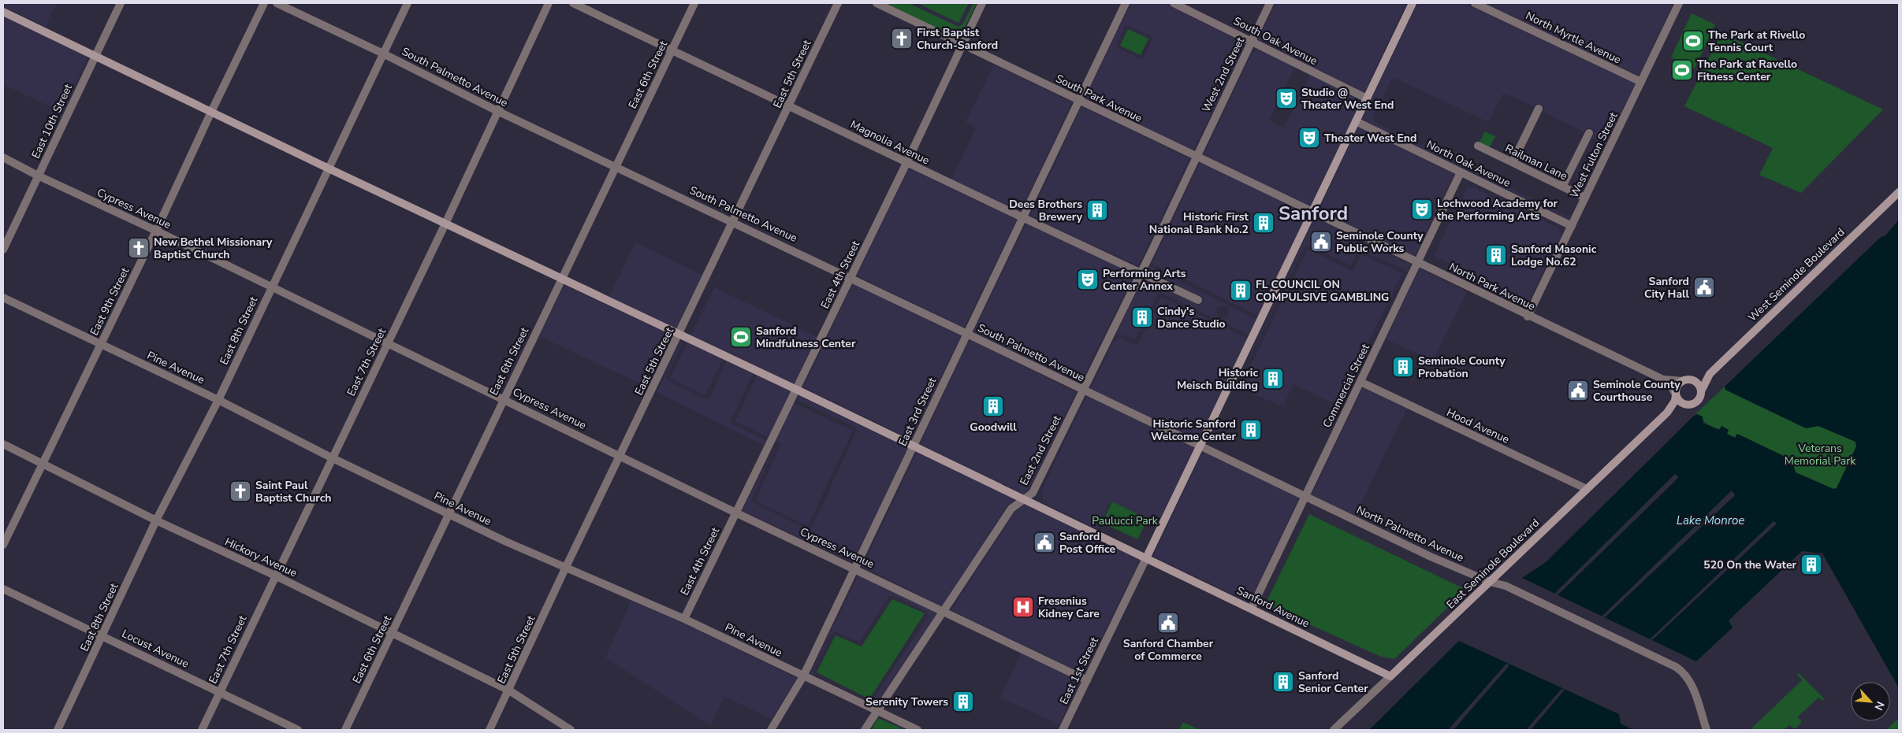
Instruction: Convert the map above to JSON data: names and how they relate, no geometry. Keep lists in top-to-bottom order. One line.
{"streets":{"main road":["West Seminole Boulevard","East Seminole Boulevard","Sanford Avenue"],"street":["North Myrtle Avenue","South Oak Avenue","East 5th Street","East 6th Street","West 2nd Street","South Palmetto Avenue","South Park Avenue","East 10th Street","Magnolia Avenue","West Fulton Street","Railman Lane","North Oak Avenue","Cypress Avenue","East 4th Street","North Park Avenue","East 9th Street","East 8th Street","East 7th Street","Pine Avenue","Commercial Street","East 3rd Street","Hood Avenue","East 2nd Street","North Palmetto Avenue","Hickory Avenue","Locust Avenue","East 1st Street"]},"crossings":[["North Myrtle Avenue","West Fulton Street"],["South Oak Avenue","West 2nd Street"],["East 5th Street","South Palmetto Avenue"],["East 5th Street","Magnolia Avenue"],["East 5th Street","Cypress Avenue"],["East 5th Street","Pine Avenue"],["East 5th Street","Hickory Avenue"],["East 5th Street","Sanford Avenue"],["East 6th Street","South Palmetto Avenue"],["East 6th Street","Magnolia Avenue"],["East 6th Street","Cypress Avenue"],["East 6th Street","Pine Avenue"],["East 6th Street","Hickory Avenue"],["East 6th Street","Sanford Avenue"],["West 2nd Street","South Park Avenue"],["West 2nd Street","East 2nd Street"],["South Palmetto Avenue","East 4th Street"],["South Palmetto Avenue","East 8th Street"],["South Palmetto Avenue","East 7th Street"],["South Palmetto Avenue","East 3rd Street"],["South Palmetto Avenue","East 2nd Street"],["South Palmetto Avenue","North Palmetto Avenue"],["South Park Avenue","East 4th Street"],["South Park Avenue","North Park Avenue"],["South Park Avenue","East 3rd Street"],["South Park Avenue","East 2nd Street"],["East 10th Street","Cypress Avenue"],["East 10th Street","Sanford Avenue"],["Magnolia Avenue","East 4th Street"],["Magnolia Avenue","East 3rd Street"],["Magnolia Avenue","East 2nd Street"],["West Fulton Street","Railman Lane"],["West Fulton Street","North Oak Avenue"],["West Fulton Street","North Park Avenue"],["North Oak Avenue","Commercial Street"],["Cypress Avenue","East 4th Street"],["Cypress Avenue","East 9th Street"],["Cypress Avenue","East 8th Street"],["Cypress Avenue","East 7th Street"],["Cypress Avenue","East 3rd Street"],["Cypress Avenue","East 2nd Street"],["Cypress Avenue","East 1st Street"],["East 4th Street","Pine Avenue"],["East 4th Street","Sanford Avenue"],["West Seminole Boulevard","East Seminole Boulevard"],["North Park Avenue","Commercial Street"],["East 9th Street","Pine Avenue"],["East 9th Street","Hickory Avenue"],["East 9th Street","Sanford Avenue"],["East 8th Street","Pine Avenue"],["East 8th Street","Hickory Avenue"],["East 8th Street","Sanford Avenue"],["East 8th Street","Locust Avenue"],["East 7th Street","Pine Avenue"],["East 7th Street","Hickory Avenue"],["East 7th Street","Sanford Avenue"],["East 7th Street","Locust Avenue"],["Pine Avenue","East 3rd Street"],["Pine Avenue","East 2nd Street"],["Commercial Street","Hood Avenue"],["Commercial Street","North Palmetto Avenue"],["Commercial Street","Sanford Avenue"],["East 3rd Street","Sanford Avenue"],["Hood Avenue","East Seminole Boulevard"],["East 2nd Street","Sanford Avenue"],["North Palmetto Avenue","East Seminole Boulevard"],["East Seminole Boulevard","Sanford Avenue"],["Sanford Avenue","East 1st Street"]],"districts":["Sanford"],"water":["Lake Monroe"],"parks":["Veterans Memorial Park","Paulucci Park"],"places":{"church":["First Baptist Church-Sanford","New Bethel Missionary Baptist Church","Saint Paul Baptist Church"],"sports":["The Park at Rivello Tennis Court","The Park at Ravello Fitness Center","Sanford Mindfulness Center"],"theatre":["Studio @ Theater West End","Theater West End","Lochwood Academy for the Performing Arts","Performing Arts Center Annex"],"building":["Dees Brothers Brewery","Historic First National Bank No.2","Sanford Masonic Lodge No.62","FL COUNCIL ON COMPULSIVE GAMBLING","Cindy's Dance Studio","Seminole County Probation","Historic Meisch Building","Goodwill","Historic Sanford Welcome Center","520 On the Water","Sanford Senior Center","Serenity Towers"],"public building":["Seminole County Public Works","Sanford City Hall","Seminole County Courthouse","Sanford Post Office","Sanford Chamber of Commerce"],"hospital":["Fresenius Kidney Care"]},"north":"bottom right"}
